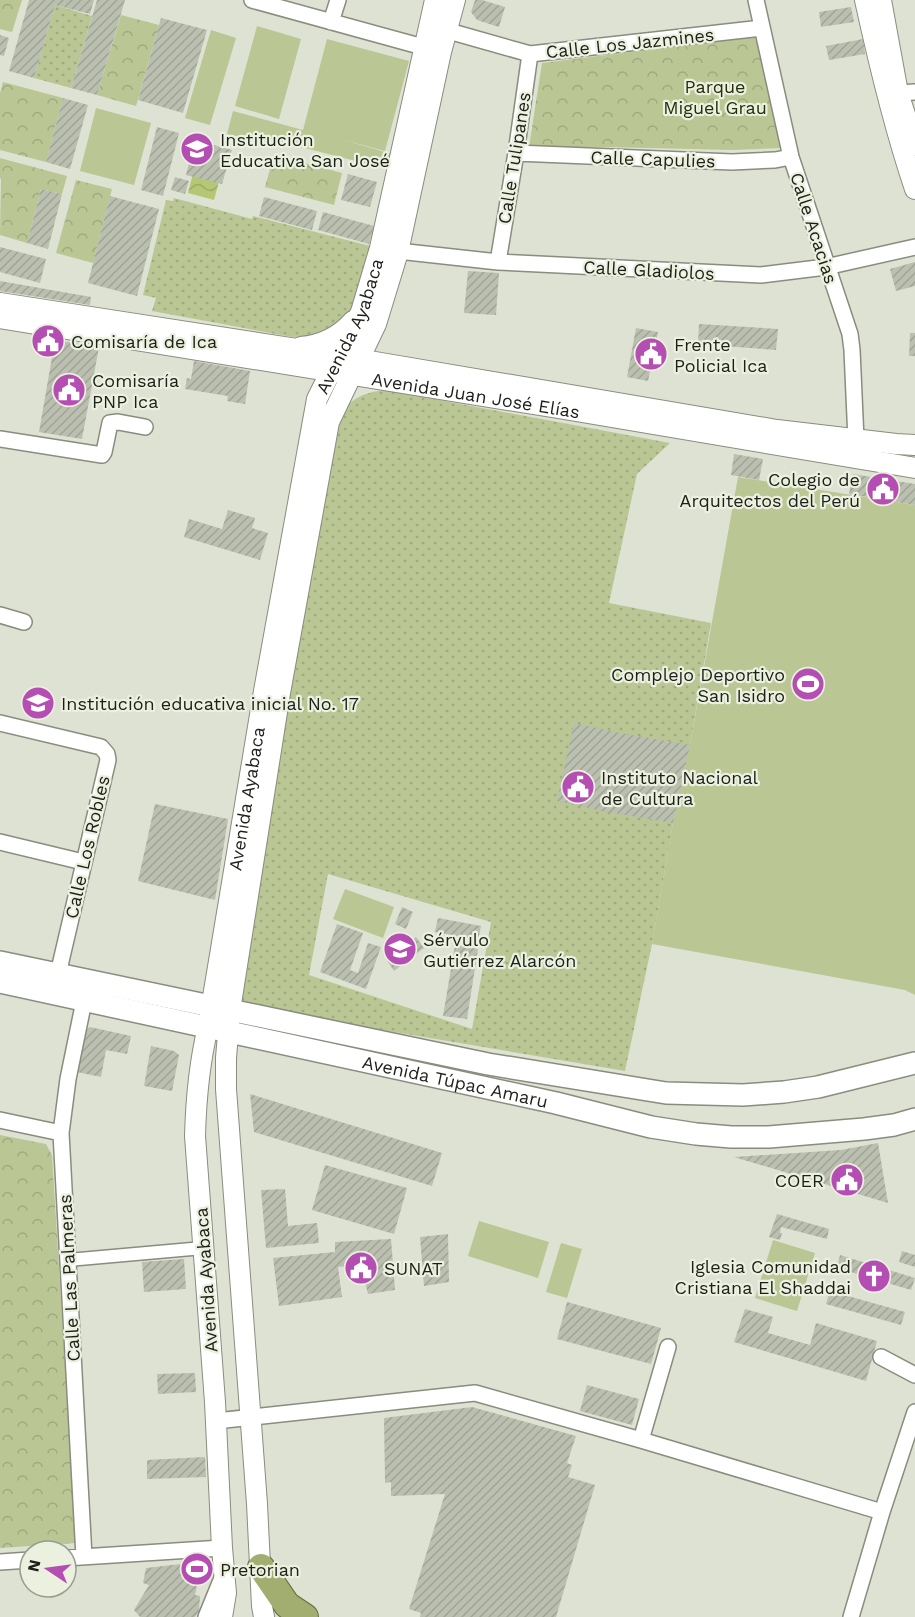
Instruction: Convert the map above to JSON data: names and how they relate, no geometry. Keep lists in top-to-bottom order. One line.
{"streets":{"main road":["Avenida Túpac Amaru"],"street":["Calle Los Jazmines","Calle Tulipanes","Calle Capulies","Calle Acacias","Calle Gladiolos","Avenida Ayabaca","Avenida Juan José Elías","Calle Los Robles","Calle Las Palmeras"]},"crossings":[["Calle Los Jazmines","Calle Tulipanes"],["Calle Los Jazmines","Calle Acacias"],["Calle Los Jazmines","Avenida Ayabaca"],["Calle Tulipanes","Calle Capulies"],["Calle Tulipanes","Calle Gladiolos"],["Calle Capulies","Calle Acacias"],["Calle Acacias","Calle Gladiolos"],["Calle Acacias","Avenida Juan José Elías"],["Calle Gladiolos","Avenida Ayabaca"],["Avenida Ayabaca","Avenida Juan José Elías"],["Avenida Ayabaca","Avenida Túpac Amaru"],["Calle Los Robles","Avenida Túpac Amaru"],["Avenida Túpac Amaru","Calle Las Palmeras"]],"parks":["Parque Miguel Grau"],"places":{"school or university":["Institución Educativa San José","Institución educativa inicial No. 17","Sérvulo Gutiérrez Alarcón"],"public building":["Comisaría de Ica","Frente Policial Ica","Comisaría PNP Ica","Colegio de Arquitectos del Perú","Instituto Nacional de Cultura","COER","SUNAT"],"sports":["Complejo Deportivo San Isidro","Pretorian"],"church":["Iglesia Comunidad Cristiana El Shaddai"]},"north":"left"}
